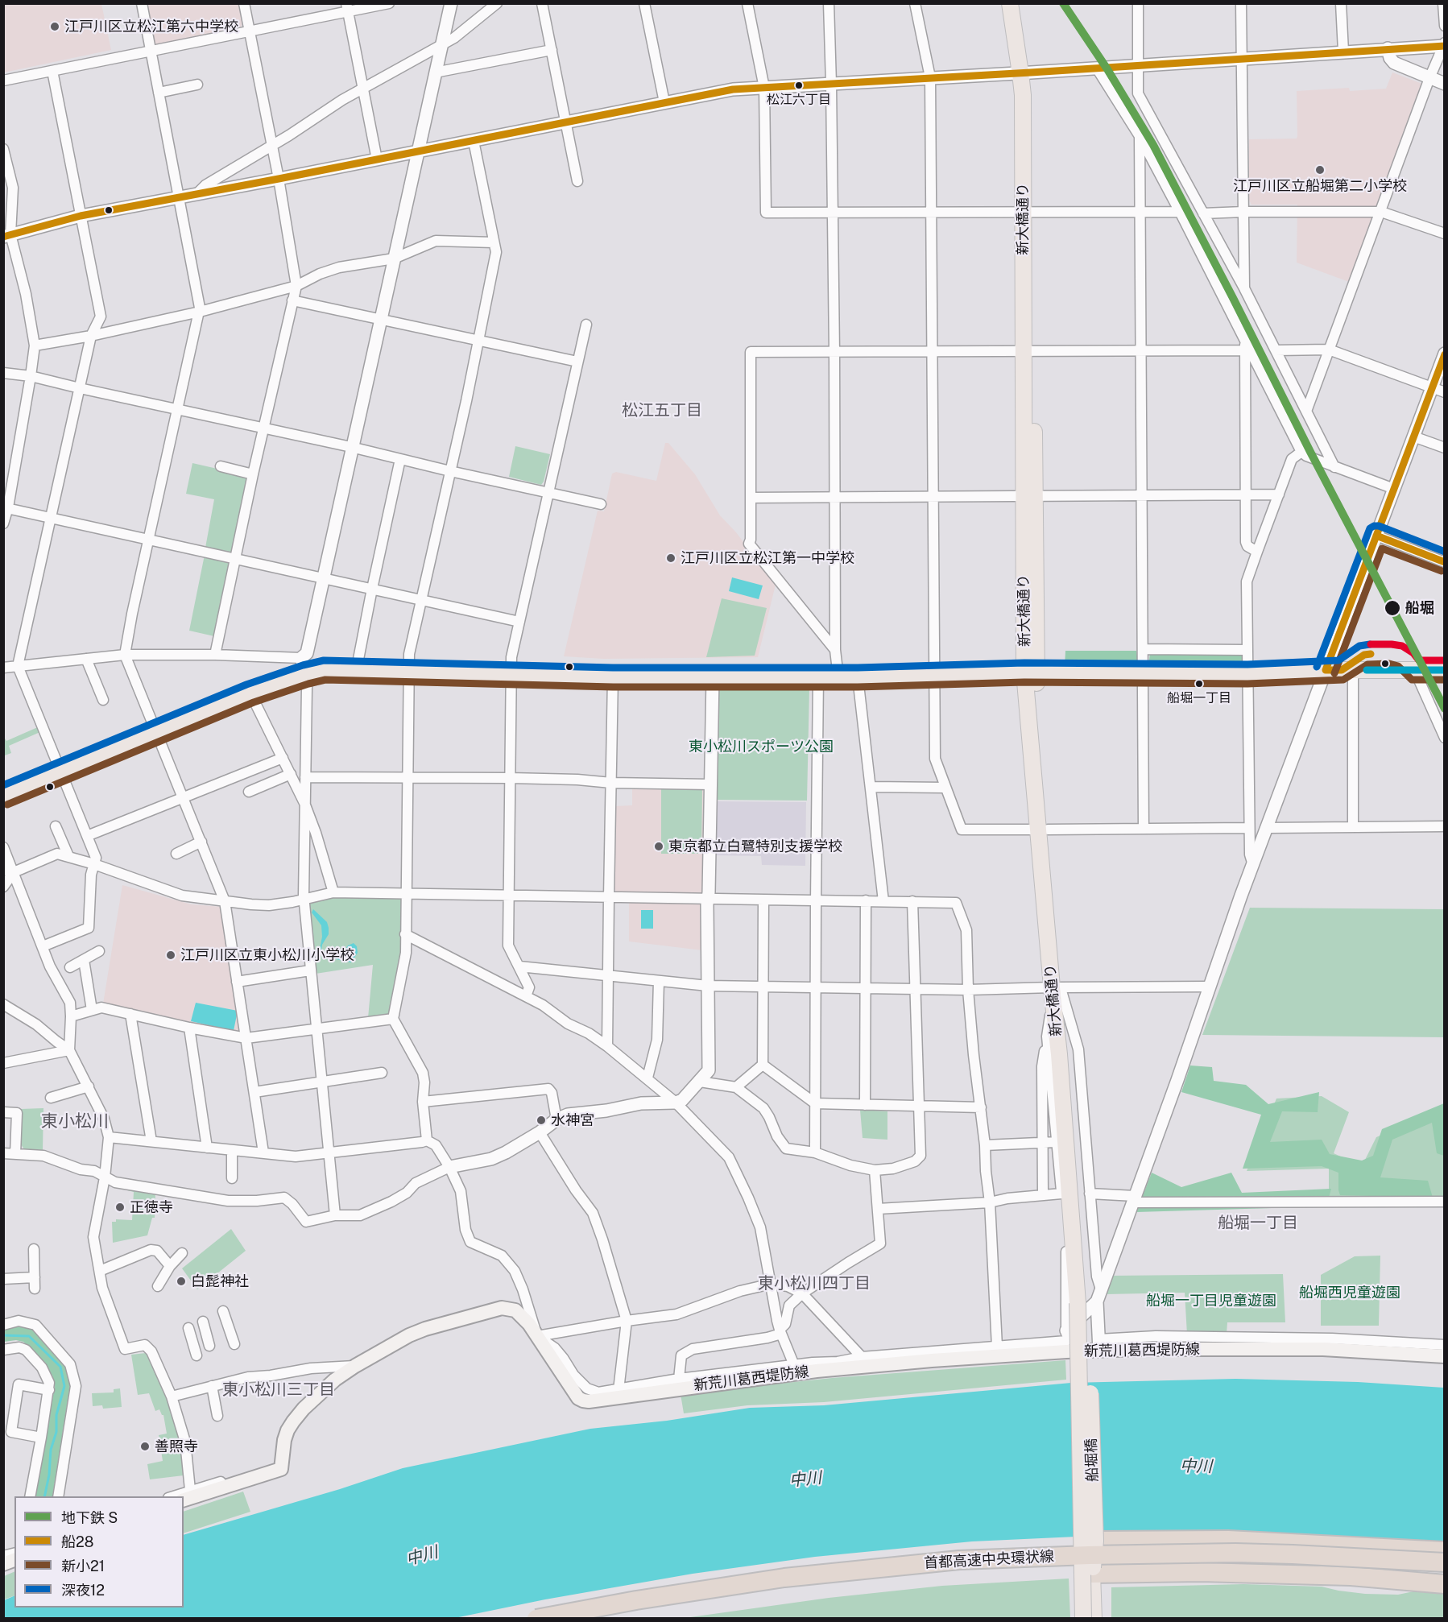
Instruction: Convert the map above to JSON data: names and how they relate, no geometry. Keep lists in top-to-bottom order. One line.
{"streets":{"highway":["首都高速中央環状線"],"main road":["新大橋通り","新荒川葛西堤防線","船堀橋"]},"crossings":[["新大橋通り","船堀橋"]],"districts":["松江五丁目","東小松川","船堀一丁目","東小松川四丁目","東小松川三丁目"],"water":["中川"],"parks":["東小松川スポーツ公園","船堀西児童遊園","船堀一丁目児童遊園"],"places":["江戸川区立松江第六中学校","松江六丁目","江戸川区立船堀第二小学校","江戸川区立松江第一中学校","船堀","船堀一丁目","東京都立白鷺特別支援学校","江戸川区立東小松川小学校","水神宮","正徳寺","白髭神社","善照寺"],"lines":["metro line S","transit line 船28","transit line 深夜12","transit line 新小21"],"legend":["地下鉄 S","船28","新小21","深夜12"]}
